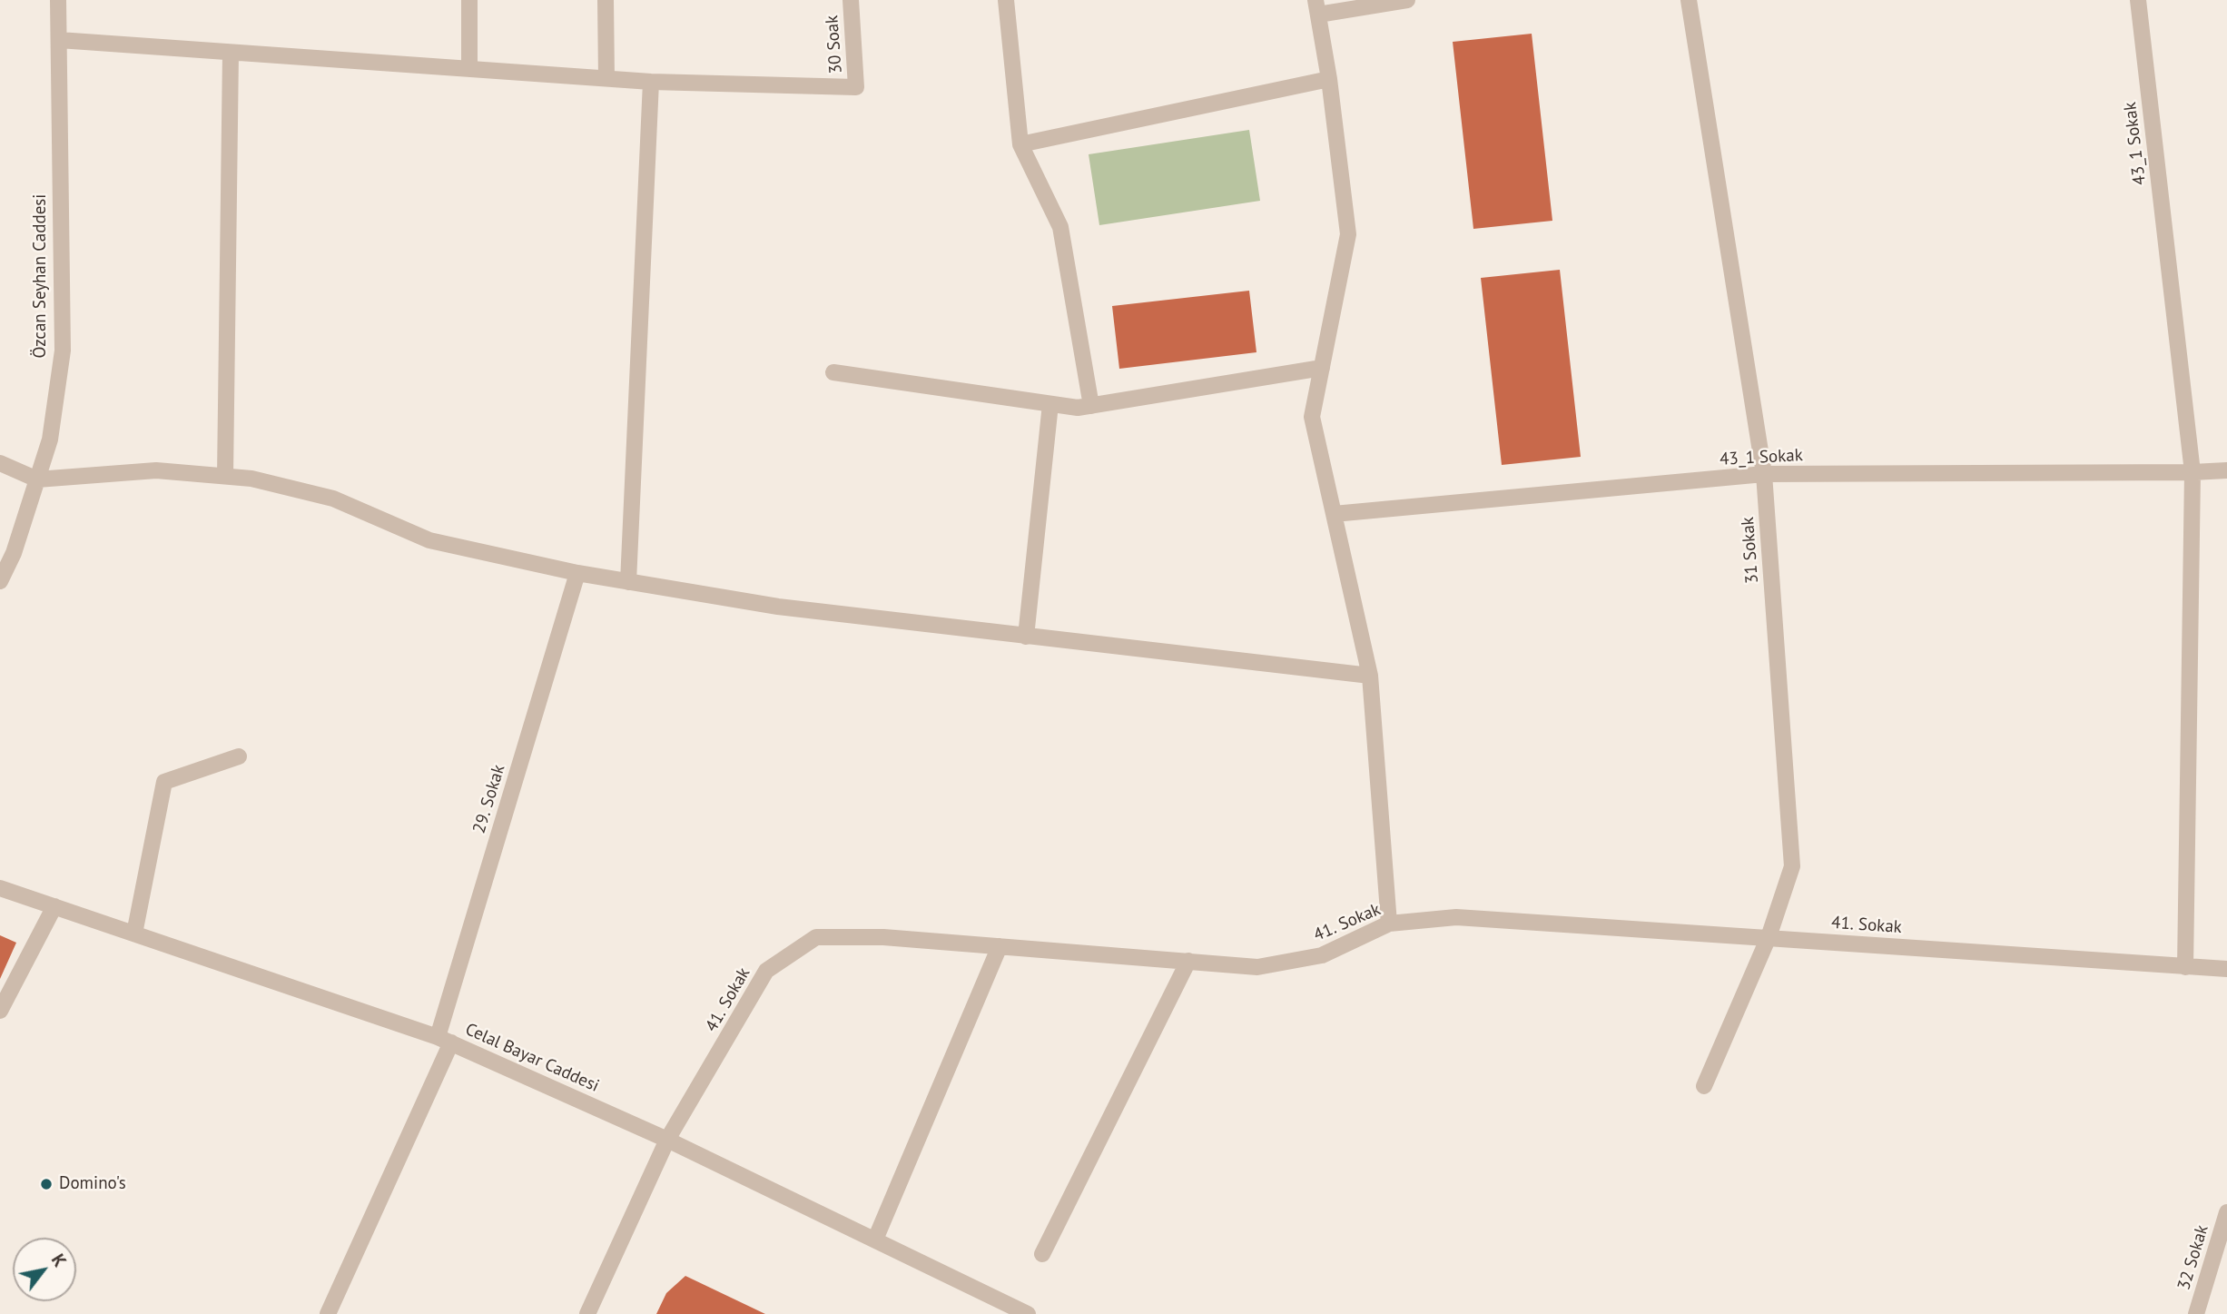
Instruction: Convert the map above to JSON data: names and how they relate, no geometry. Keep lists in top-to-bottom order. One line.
{"streets":{"street":["30 Soak","43_1 Sokak","Özcan Seyhan Caddesi","31 Sokak","29. Sokak","41. Sokak","Celal Bayar Caddesi","32 Sokak"]},"crossings":[["43_1 Sokak","31 Sokak"],["31 Sokak","41. Sokak"],["29. Sokak","Celal Bayar Caddesi"],["41. Sokak","Celal Bayar Caddesi"]],"places":["Domino's"],"north":"top right"}
